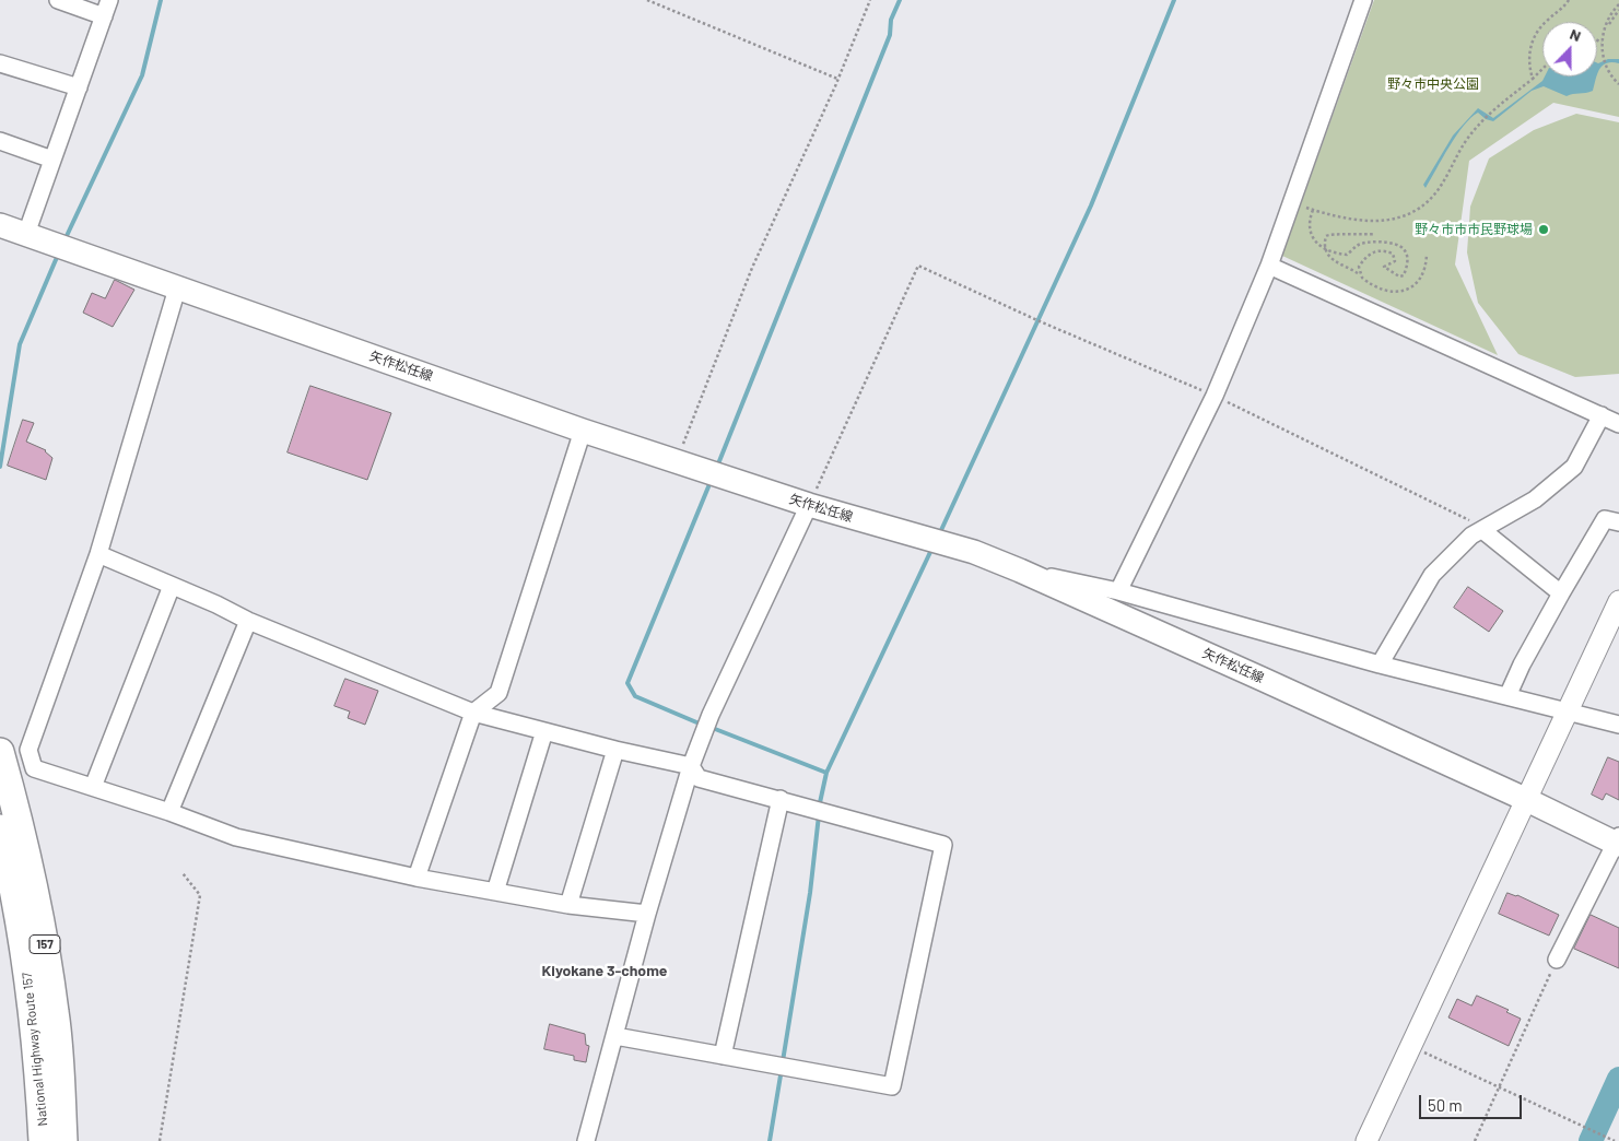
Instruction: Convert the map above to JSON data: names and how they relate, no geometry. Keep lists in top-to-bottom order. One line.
{"streets":{"highway":["157","National Highway Route 157"],"main road":["矢作松任線"]},"districts":["Kiyokane 3-chome"],"parks":["野々市中央公園"],"places":["野々市市市民野球場"],"scale_bar":"50 m","north":"top"}
